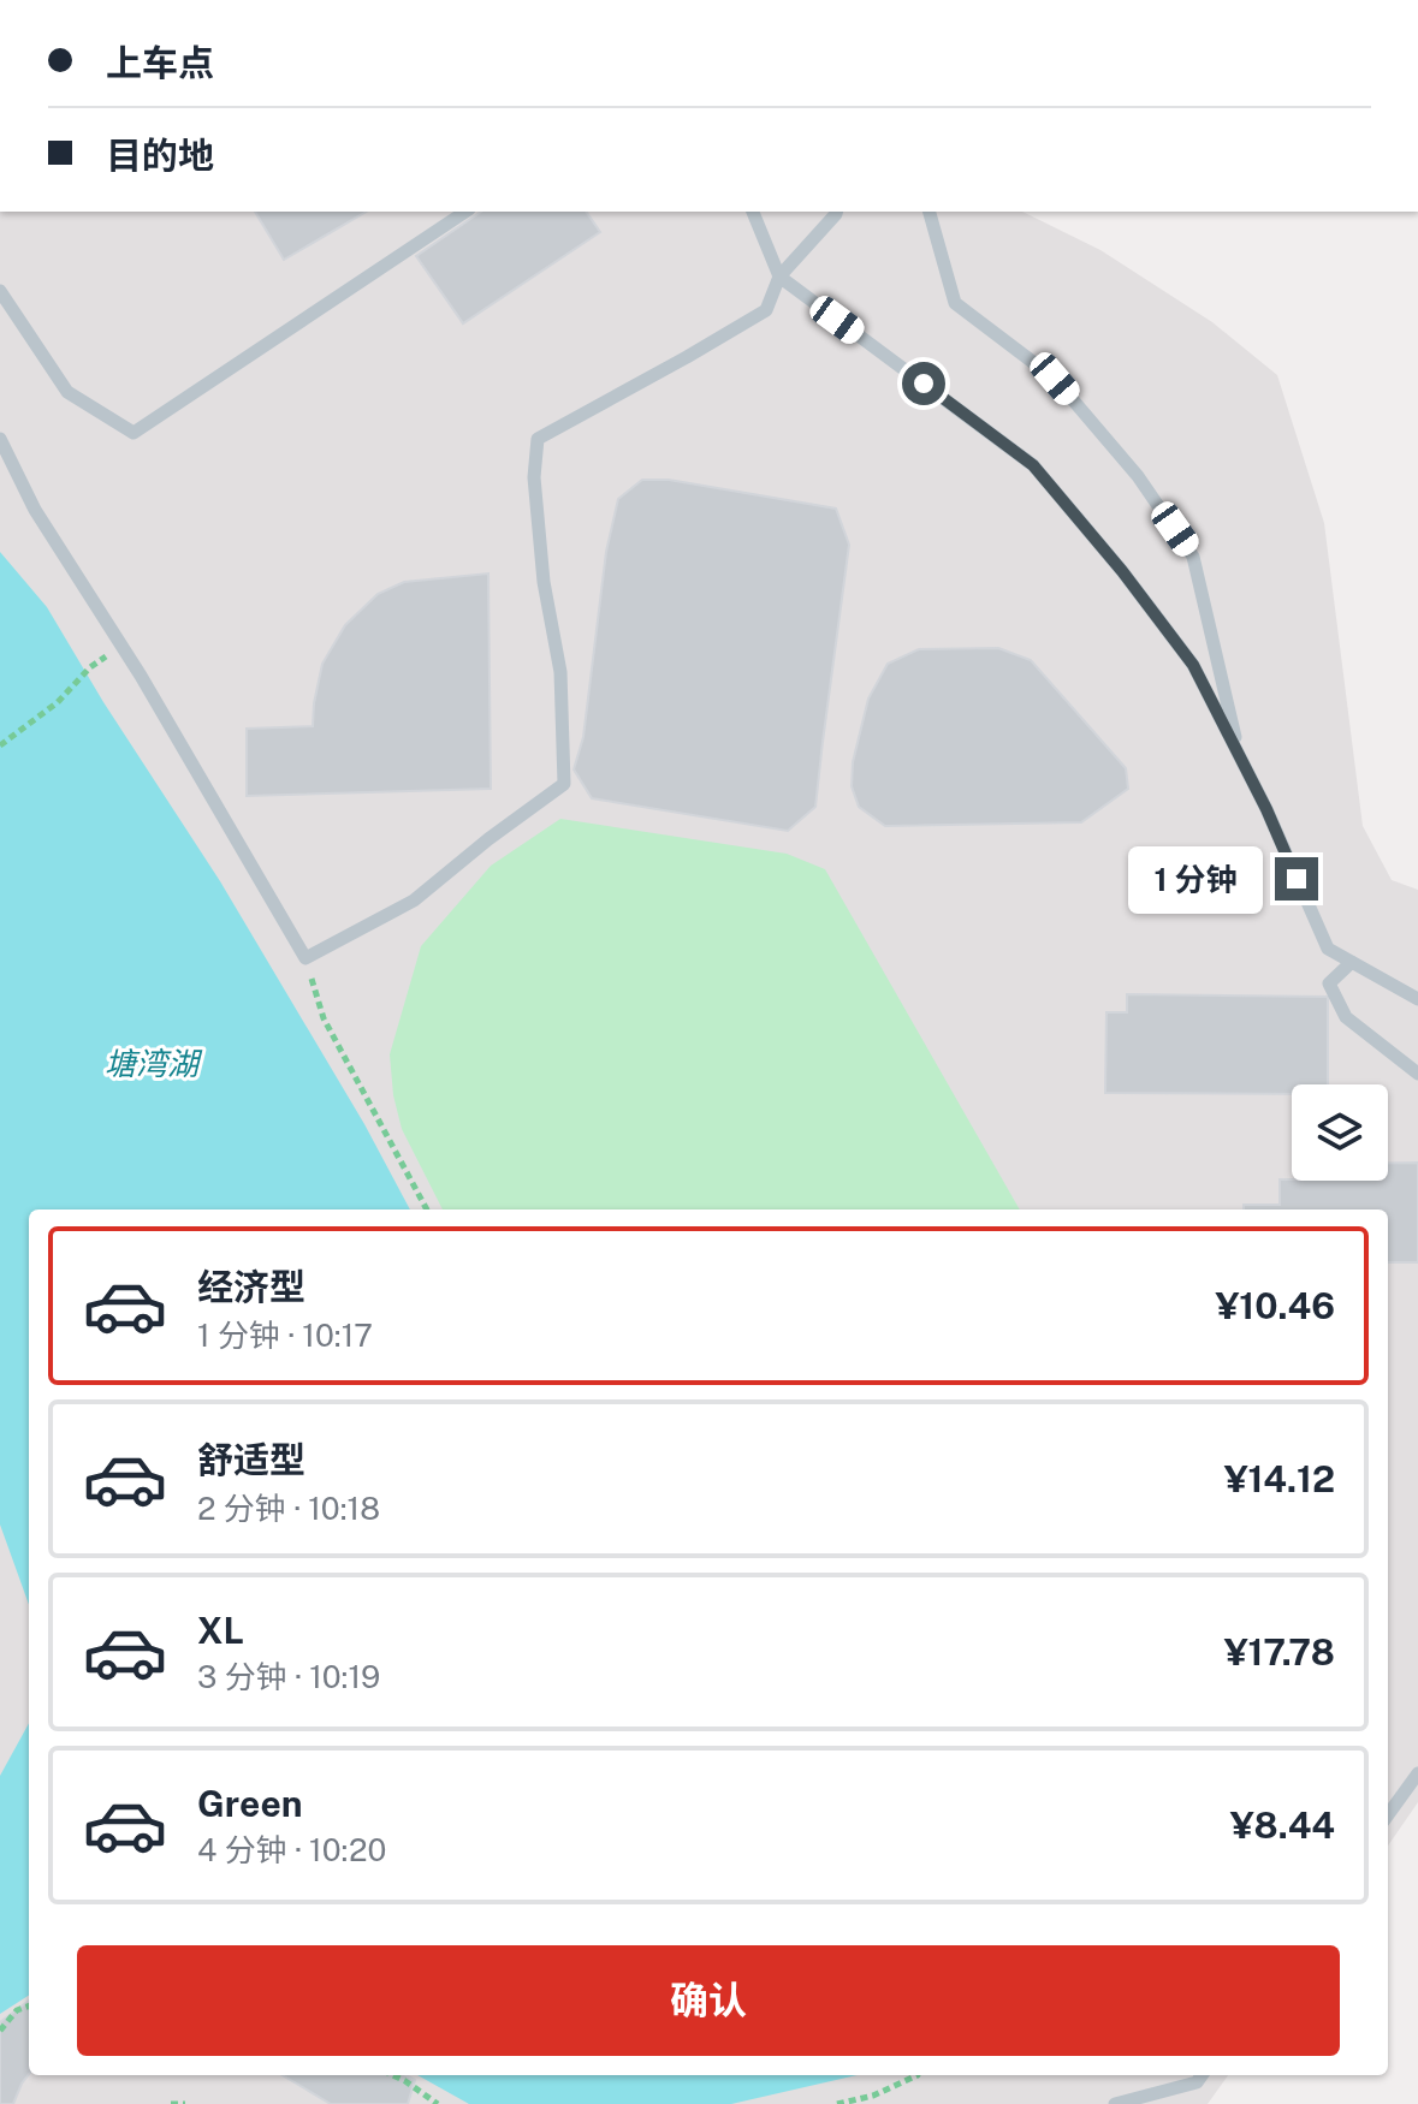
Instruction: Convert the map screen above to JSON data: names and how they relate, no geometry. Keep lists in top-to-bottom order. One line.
{"water":["塘湾湖"],"page":{"banner":["上车点","目的地"],"bubble":"1 分钟","list":[{"name":"经济型","note":"1 分钟 · 10:17","value":"¥10.46"},{"name":"舒适型","note":"2 分钟 · 10:18","value":"¥14.12"},{"name":"XL","note":"3 分钟 · 10:19","value":"¥17.78"},{"name":"Green","note":"4 分钟 · 10:20","value":"¥8.44"}],"buttons":"确认"}}
